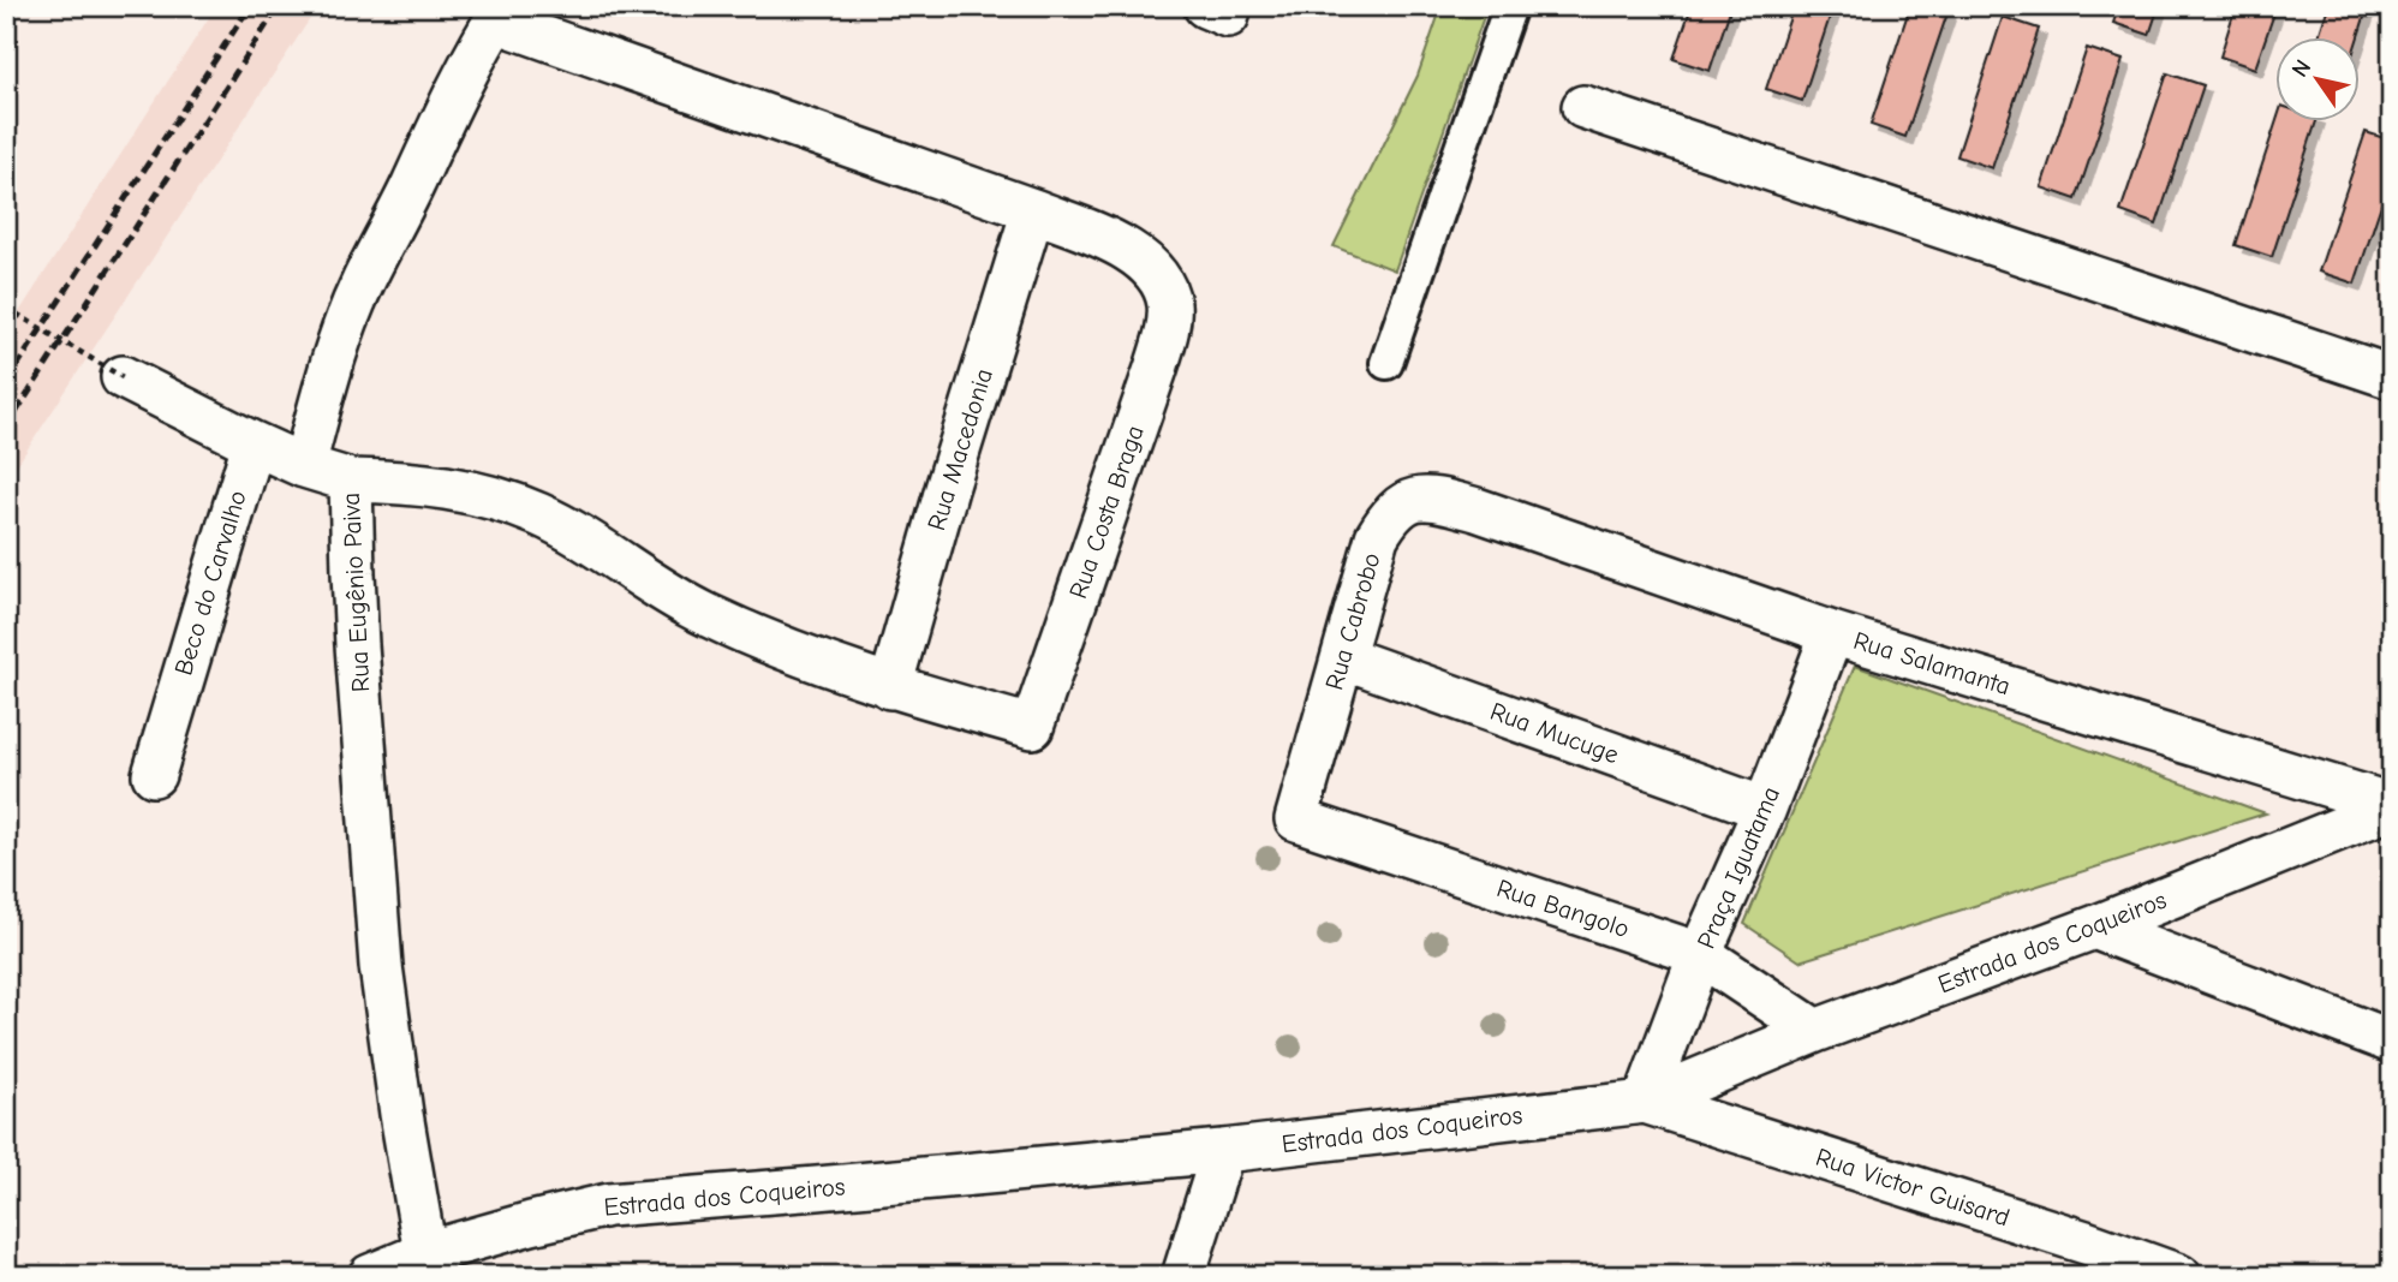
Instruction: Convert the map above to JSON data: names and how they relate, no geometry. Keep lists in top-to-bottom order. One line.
{"streets":{"street":["Rua Macedonia","Rua Costa Braga","Beco do Carvalho","Rua Eugênio Paiva","Rua Cabrobo","Rua Salamanta","Rua Mucuge","Praça Iguatama","Rua Bangolo","Estrada dos Coqueiros","Rua Victor Guisard"]},"crossings":[["Rua Macedonia","Rua Costa Braga"],["Rua Costa Braga","Rua Eugênio Paiva"],["Rua Eugênio Paiva","Estrada dos Coqueiros"],["Rua Cabrobo","Rua Salamanta"],["Rua Cabrobo","Rua Mucuge"],["Rua Cabrobo","Rua Bangolo"],["Rua Salamanta","Praça Iguatama"],["Rua Salamanta","Estrada dos Coqueiros"],["Rua Mucuge","Praça Iguatama"],["Praça Iguatama","Rua Bangolo"],["Praça Iguatama","Estrada dos Coqueiros"],["Praça Iguatama","Rua Victor Guisard"],["Rua Bangolo","Estrada dos Coqueiros"],["Estrada dos Coqueiros","Rua Victor Guisard"]],"north":"top left"}
